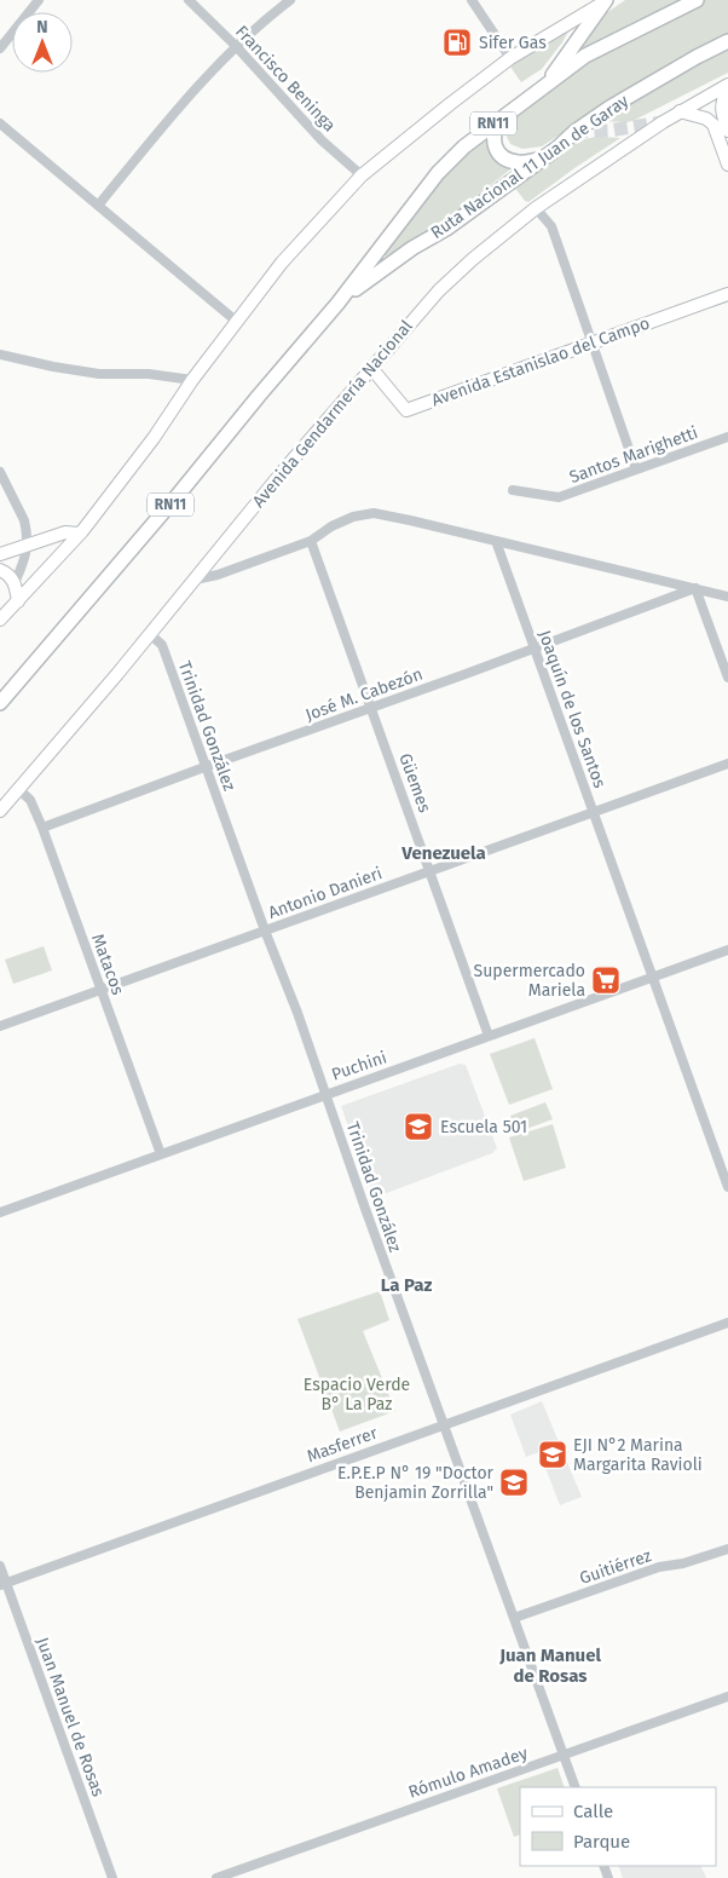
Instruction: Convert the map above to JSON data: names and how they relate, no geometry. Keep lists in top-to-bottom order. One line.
{"streets":{"highway":["RN11","Ruta Nacional 11 Juan de Garay"],"main road":["Avenida Estanislao del Campo","Avenida Gendarmería Nacional"],"street":["Francisco Beninga","Santos Marighetti","José M. Cabezón","Joaquín de los Santos","Trinidad González","Güemes","Antonio Danieri","Matacos","Puchini","Masferrer","Guitiérrez","Juan Manuel de Rosas","Rómulo Amadey"]},"crossings":[["Avenida Estanislao del Campo","Avenida Gendarmería Nacional"],["Avenida Gendarmería Nacional","Trinidad González"],["Avenida Gendarmería Nacional","Matacos"],["José M. Cabezón","Joaquín de los Santos"],["José M. Cabezón","Trinidad González"],["José M. Cabezón","Güemes"],["José M. Cabezón","Matacos"],["Joaquín de los Santos","Antonio Danieri"],["Joaquín de los Santos","Puchini"],["Trinidad González","Antonio Danieri"],["Trinidad González","Puchini"],["Trinidad González","Masferrer"],["Trinidad González","Guitiérrez"],["Trinidad González","Rómulo Amadey"],["Güemes","Antonio Danieri"],["Güemes","Puchini"],["Antonio Danieri","Matacos"],["Matacos","Puchini"],["Masferrer","Juan Manuel de Rosas"]],"districts":["Venezuela","La Paz","Juan Manuel de Rosas"],"parks":["Espacio Verde B° La Paz"],"places":{"fuel station":["Sifer Gas"],"supermarket":["Supermercado Mariela"],"school or university":["Escuela 501","EJI N°2 Marina Margarita Ravioli","E.P.E.P N° 19 \"Doctor Benjamin Zorrilla\""]},"legend":["Calle","Parque"],"north":"top"}
